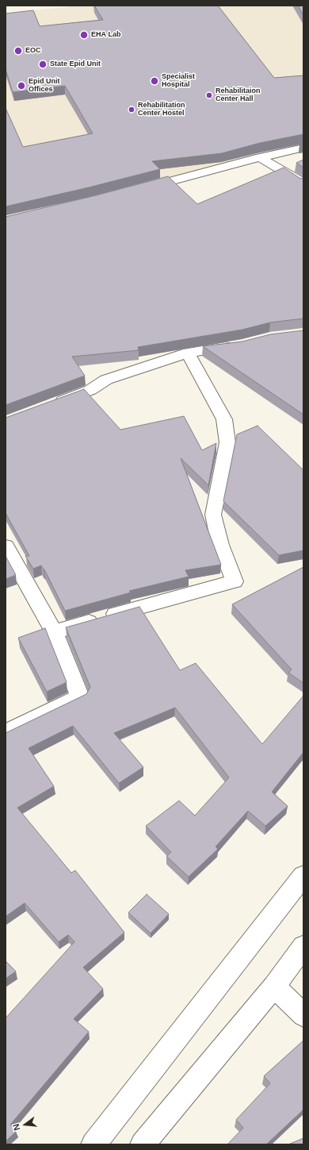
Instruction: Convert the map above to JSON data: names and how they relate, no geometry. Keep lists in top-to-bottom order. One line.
{"places":["EHA Lab","EOC","State Epid Unit","Specialist Hospital","Epid Unit Offices","Rehabilitaion Center Hall","Rehabilitation Center Hostel"],"north":"left"}
